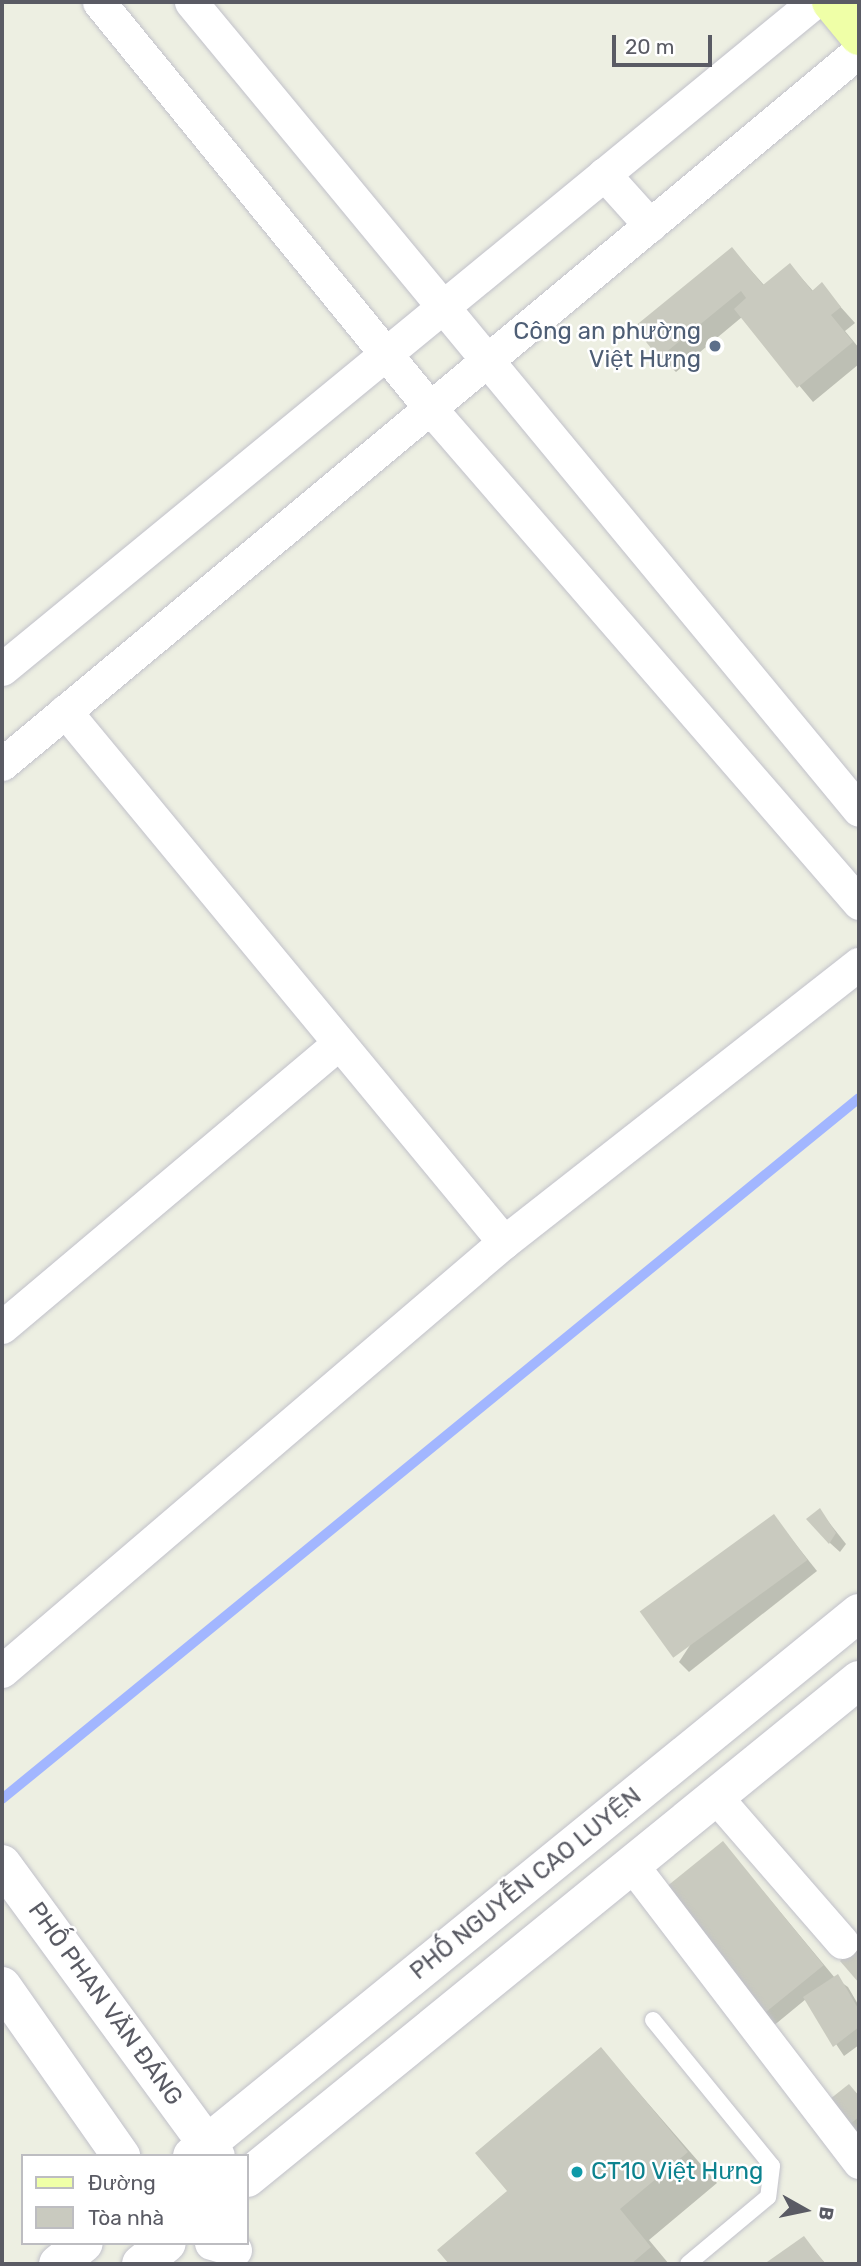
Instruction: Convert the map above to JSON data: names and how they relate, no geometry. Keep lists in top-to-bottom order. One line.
{"streets":{"street":["PHỐ NGUYỄN CAO LUYỆN","PHỐ PHAN VĂN ĐÁNG"]},"crossings":[["PHỐ NGUYỄN CAO LUYỆN","PHỐ PHAN VĂN ĐÁNG"]],"places":["Công an phường Việt Hưng","CT10 Việt Hưng"],"legend":["Đường","Tòa nhà"],"scale_bar":"20 m","north":"right"}
